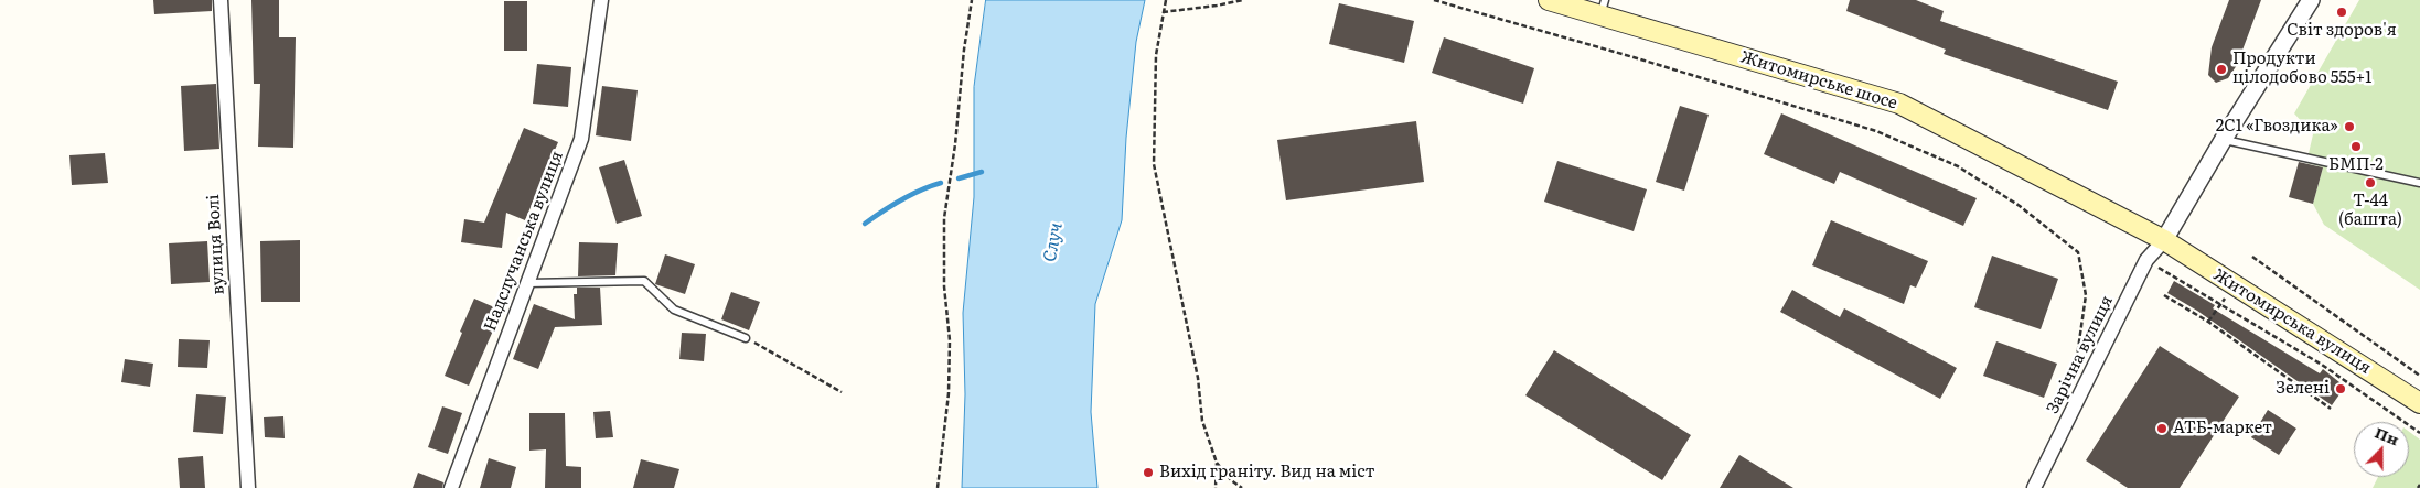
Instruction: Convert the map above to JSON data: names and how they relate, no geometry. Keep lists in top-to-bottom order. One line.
{"streets":{"main road":["Житомирське шосе","Житомирська вулиця"],"street":["Надслучанська вулиця","вулиця Волі","Зарічна вулиця"]},"crossings":[["Житомирське шосе","Житомирська вулиця"],["Житомирське шосе","Зарічна вулиця"],["Житомирська вулиця","Зарічна вулиця"]],"water":["Случ"],"places":["Світ здоров'я","Продукти цілодобово 555+1","2С1 «Гвоздика»","БМП-2","Т-44 (башта)","Зелені","АТБ-маркет","Вихід граніту. Вид на міст"],"north":"top"}
